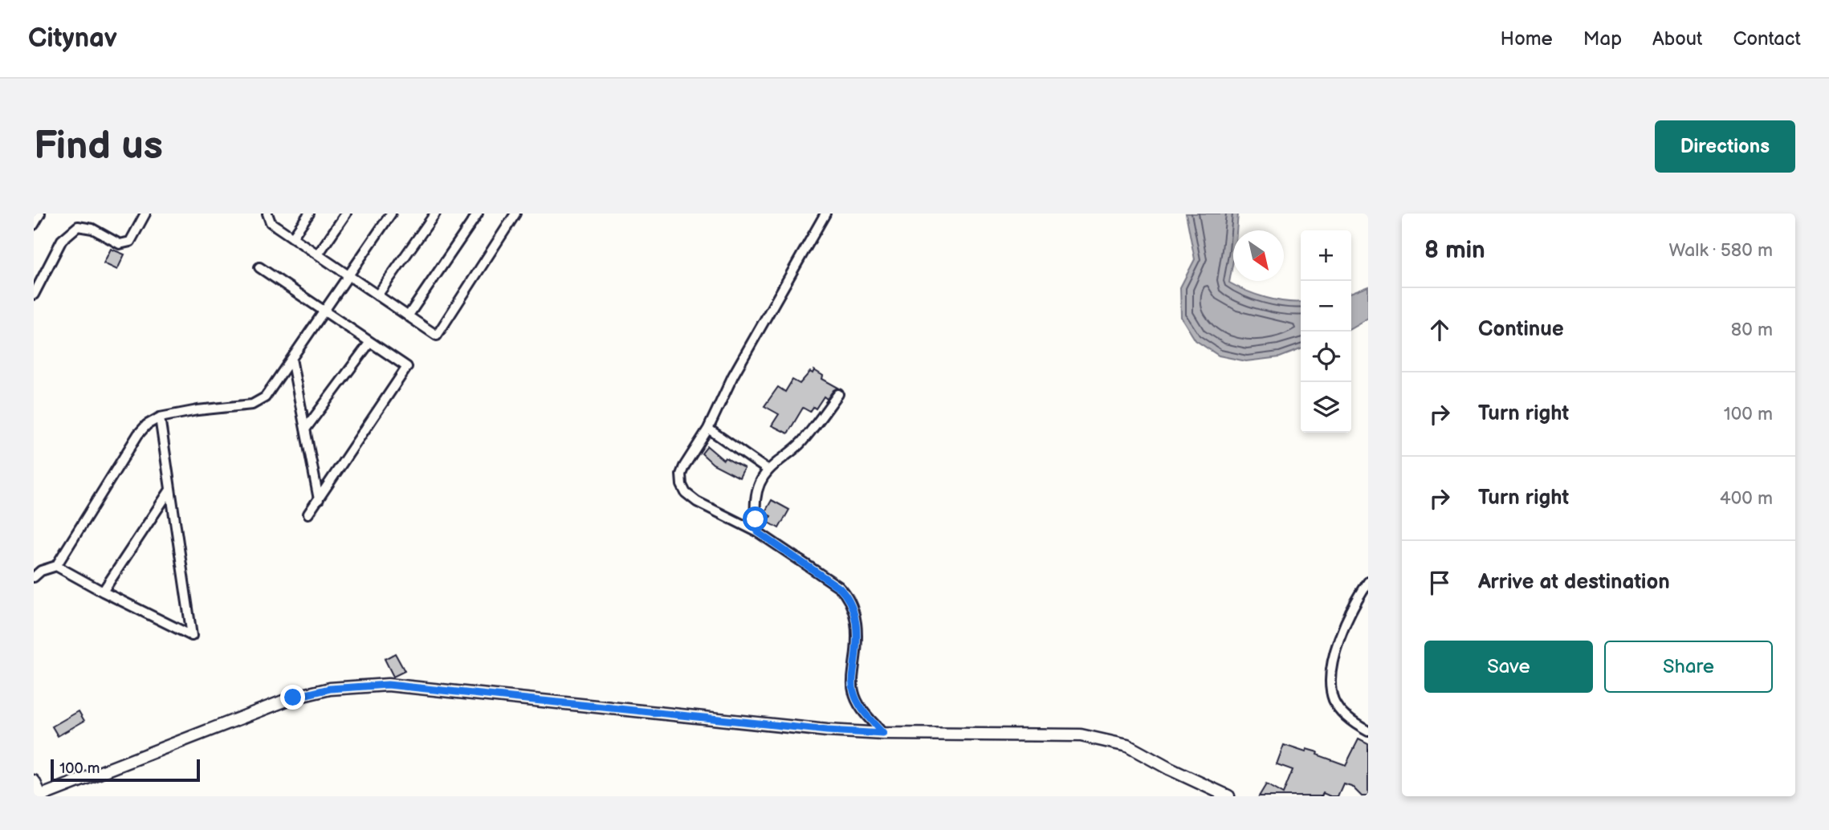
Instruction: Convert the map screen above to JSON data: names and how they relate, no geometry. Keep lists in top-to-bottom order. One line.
{"scale_bar":"100 m","north":"bottom right","page":{"header":"Citynav","nav":["Home","Map","About","Contact"],"buttons":["Directions",["Save","Share"]],"title":"Find us","heading":["8 min","Walk · 580 m"],"map_buttons":["+","−"],"list":[["Continue","80 m"],["Turn right","100 m"],["Turn right","400 m"],"Arrive at destination"],"scale":"100 m"}}
